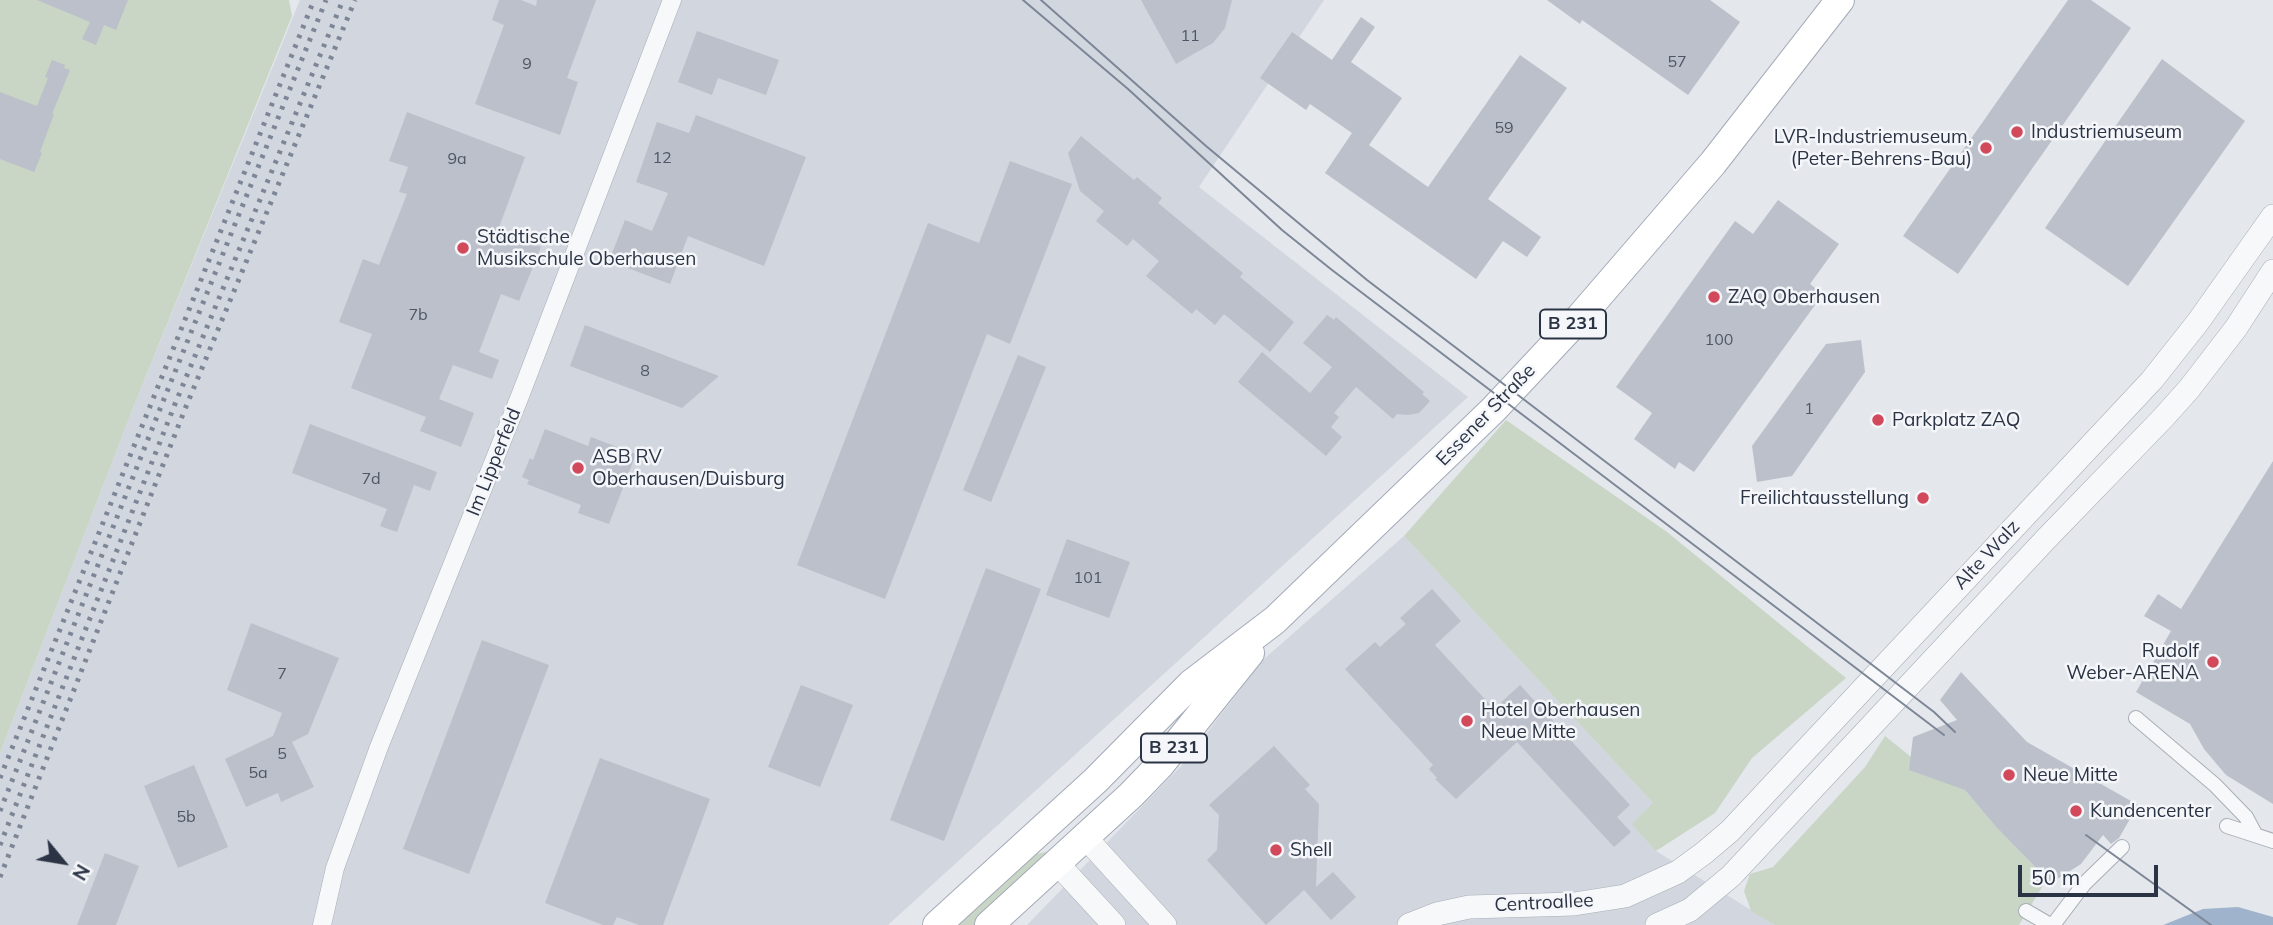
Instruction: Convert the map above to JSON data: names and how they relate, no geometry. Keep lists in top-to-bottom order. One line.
{"streets":{"main road":["B 231","Essener Straße"],"street":["Im Lipperfeld","Alte Walz","Centroallee"]},"crossings":[["Alte Walz","Centroallee"]],"places":["Industriemuseum","LVR-Industriemuseum, (Peter-Behrens-Bau)","Städtische Musikschule Oberhausen","ZAQ Oberhausen","Parkplatz ZAQ","ASB RV Oberhausen/Duisburg","Freilichtausstellung","Rudolf Weber-ARENA","Hotel Oberhausen Neue Mitte","Neue Mitte","Kundencenter","Shell"],"house_numbers":["11","57","9","59","12","9a","7b","100","8","1","7d","101","7","5","5a","5b"],"scale_bar":"50 m","north":"bottom right"}
